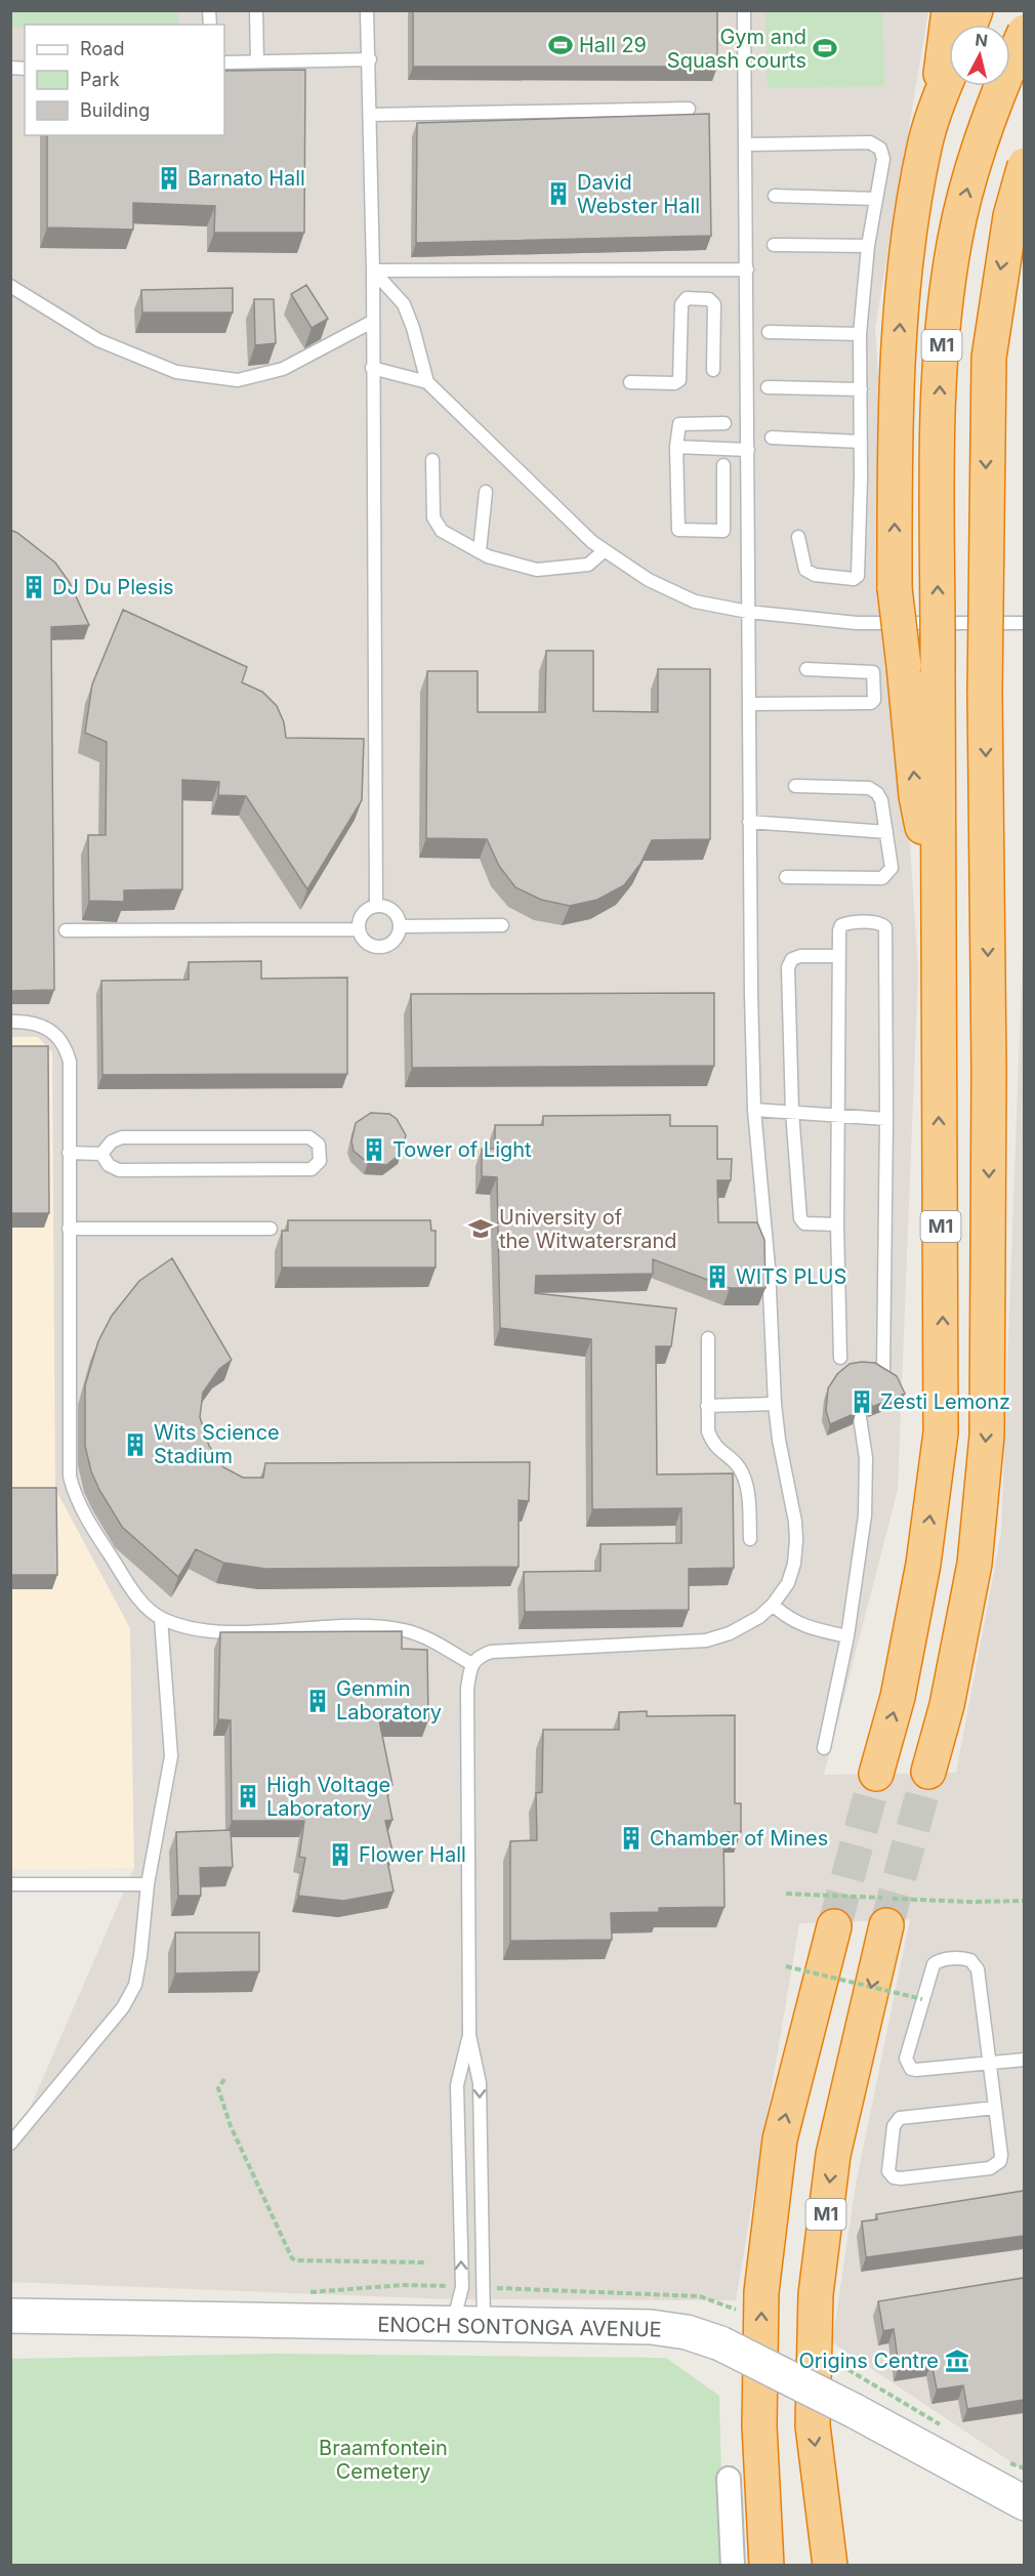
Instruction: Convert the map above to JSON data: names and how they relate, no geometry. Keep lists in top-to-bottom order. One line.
{"streets":{"highway":["M1"],"main road":["ENOCH SONTONGA AVENUE"]},"parks":["Braamfontein Cemetery"],"places":{"sports":["Hall 29","Gym and Squash courts"],"building":["Barnato Hall","David Webster Hall","DJ Du Plesis","Tower of Light","WITS PLUS","Zesti Lemonz","Wits Science Stadium","Genmin Laboratory","High Voltage Laboratory","Chamber of Mines","Flower Hall"],"school or university":["University of the Witwatersrand"],"museum":["Origins Centre"]},"legend":["Road","Park","Building"],"north":"top"}
